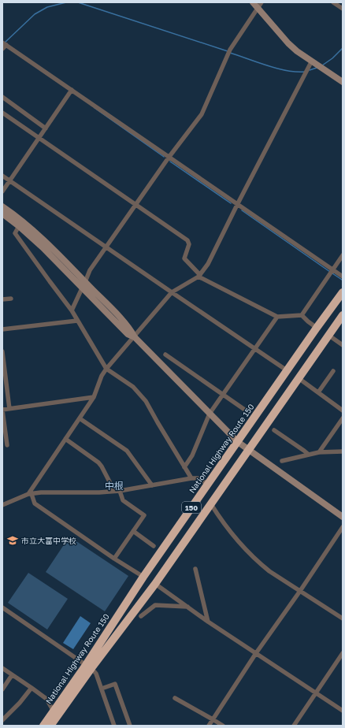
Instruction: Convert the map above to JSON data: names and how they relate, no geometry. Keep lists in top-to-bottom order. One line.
{"streets":{"highway":["National Highway Route 150","150"]},"districts":["中根"],"places":{"school or university":["市立大富中学校"]}}
